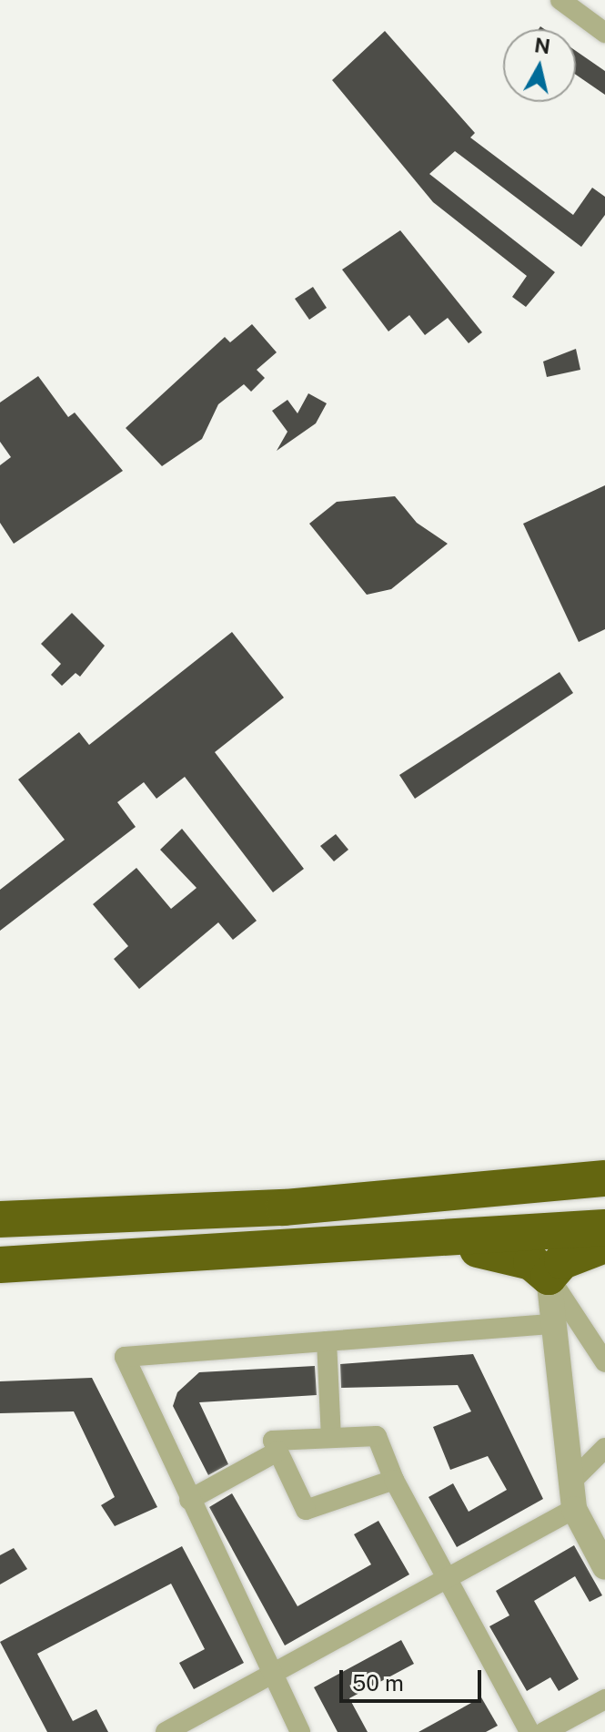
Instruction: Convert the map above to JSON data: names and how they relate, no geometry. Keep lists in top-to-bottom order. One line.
{"scale_bar":"50 m","north":"top"}
